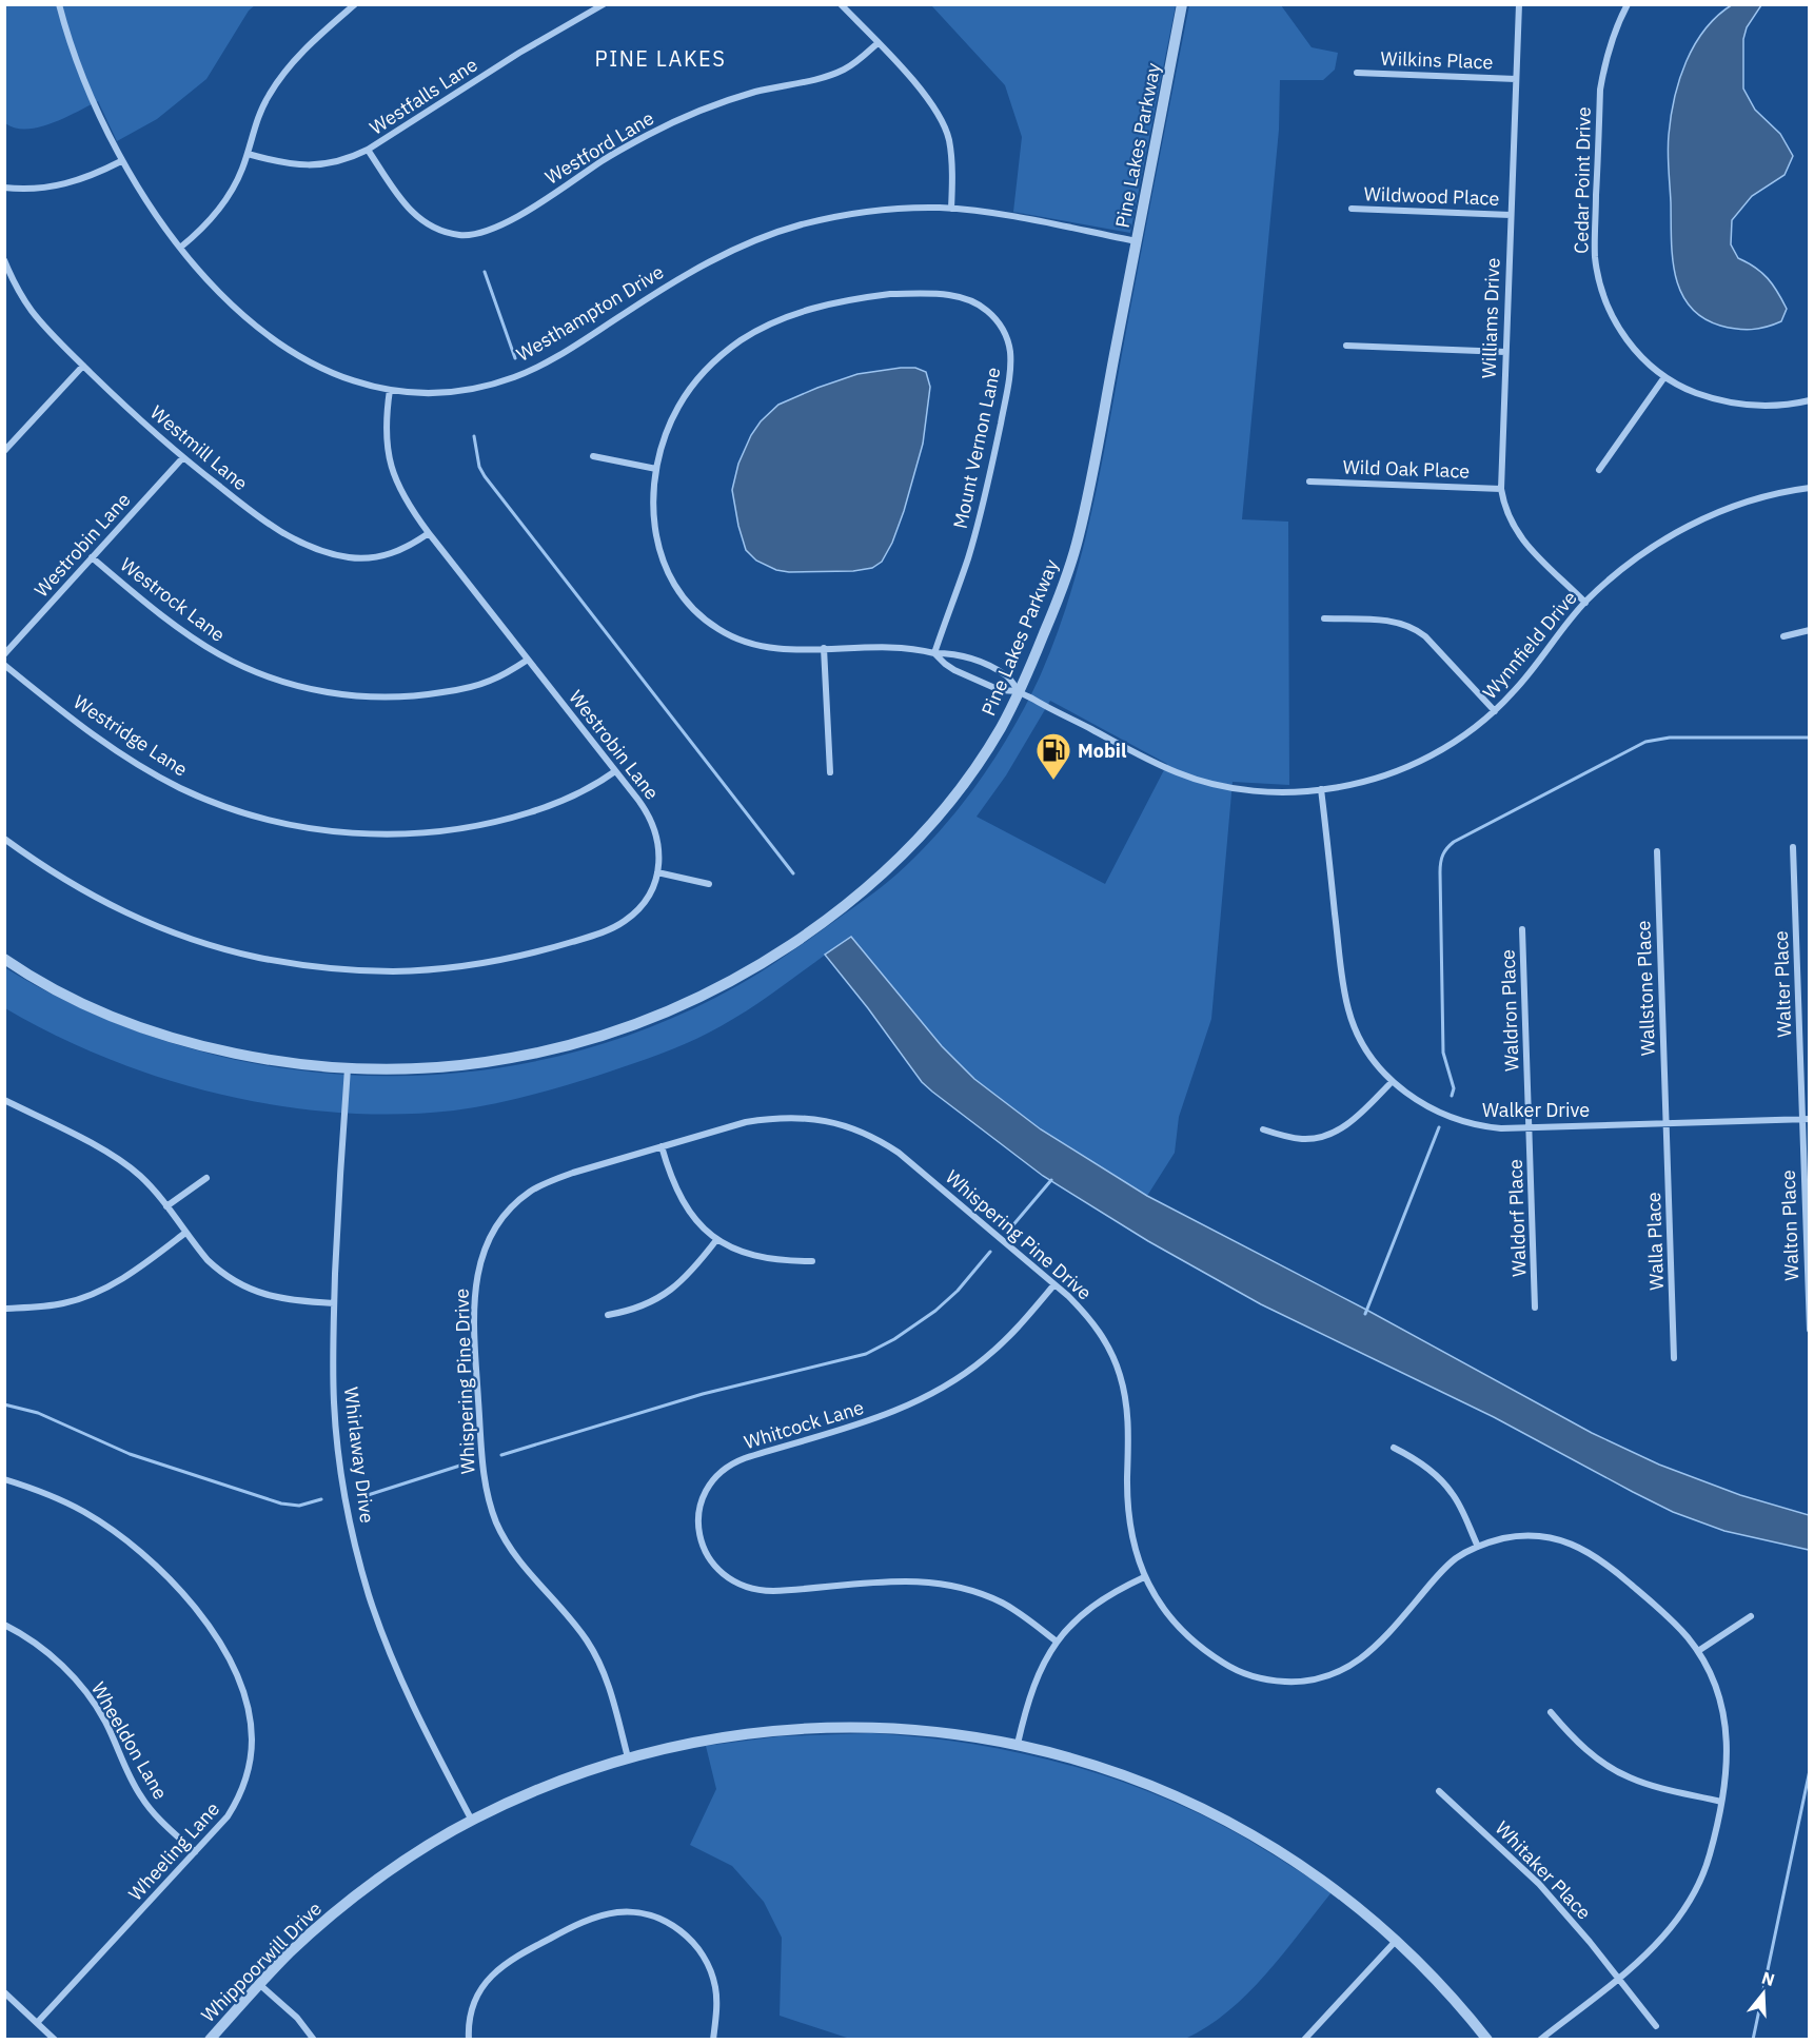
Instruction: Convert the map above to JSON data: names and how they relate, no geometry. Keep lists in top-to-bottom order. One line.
{"streets":{"street":["Wilkins Place","Westfalls Lane","Pine Lakes Parkway","Westford Lane","Cedar Point Drive","Wildwood Place","Westhampton Drive","Williams Drive","Westmill Lane","Mount Vernon Lane","Wild Oak Place","Westrobin Lane","Westrock Lane","Wynnfield Drive","Westridge Lane","Walter Place","Wallstone Place","Waldron Place","Walker Drive","Waldorf Place","Walton Place","Whispering Pine Drive","Walla Place","Whitcock Lane","Whirlaway Drive","Wheeldon Lane","Wheeling Lane","Whitaker Place","Whippoorwill Drive"]},"crossings":[["Wilkins Place","Williams Drive"],["Westfalls Lane","Westford Lane"],["Pine Lakes Parkway","Westhampton Drive"],["Pine Lakes Parkway","Mount Vernon Lane"],["Pine Lakes Parkway","Wynnfield Drive"],["Pine Lakes Parkway","Whirlaway Drive"],["Wildwood Place","Williams Drive"],["Westhampton Drive","Westrobin Lane"],["Williams Drive","Wild Oak Place"],["Williams Drive","Wynnfield Drive"],["Westmill Lane","Westrobin Lane"],["Mount Vernon Lane","Wynnfield Drive"],["Westrobin Lane","Westrock Lane"],["Westrobin Lane","Westridge Lane"],["Wynnfield Drive","Walker Drive"],["Walter Place","Walker Drive"],["Walter Place","Walton Place"],["Wallstone Place","Walker Drive"],["Wallstone Place","Walla Place"],["Waldron Place","Walker Drive"],["Waldron Place","Waldorf Place"],["Walker Drive","Waldorf Place"],["Walker Drive","Walton Place"],["Walker Drive","Walla Place"],["Whispering Pine Drive","Whitcock Lane"],["Whispering Pine Drive","Whitaker Place"],["Whispering Pine Drive","Whippoorwill Drive"],["Whirlaway Drive","Whippoorwill Drive"],["Wheeldon Lane","Wheeling Lane"]],"districts":["PINE LAKES"],"places":{"fuel station":["Mobil"]},"north":"top"}
